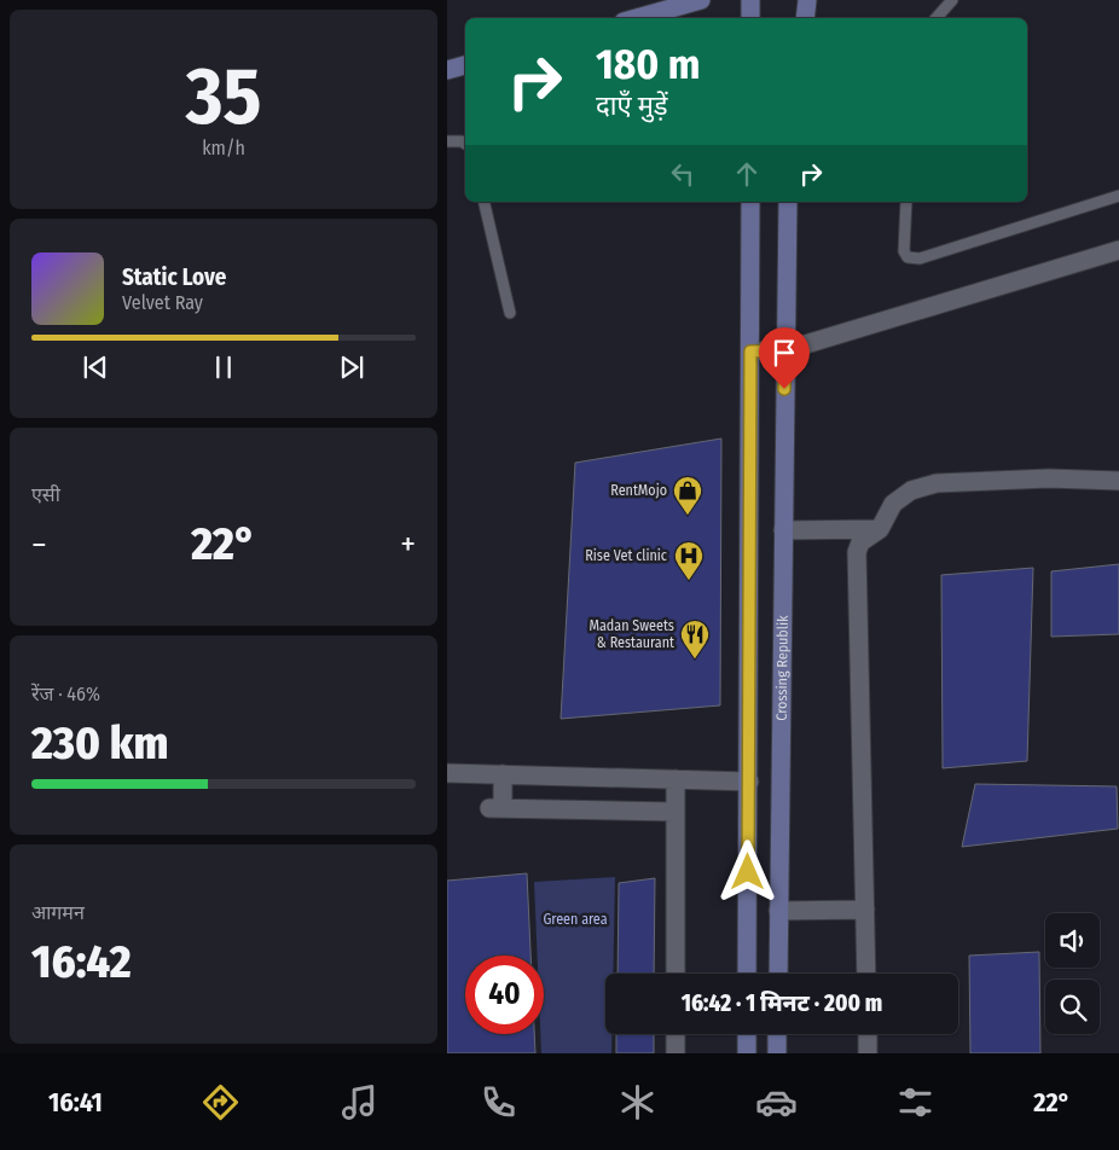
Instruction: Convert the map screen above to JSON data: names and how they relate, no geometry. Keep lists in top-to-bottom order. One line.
{"streets":{"street":["Crossing Republik"]},"parks":["Green area"],"places":{"shop":["RentMojo"],"hospital":["Rise Vet clinic"],"restaurant":["Madan Sweets & Restaurant"]},"page":{"tile":[["35","km/h"],"एसी",["रेंज · 46%","230 km"],["आगमन","16:42"]],"turn":["180 m","दाएँ मुड़ें"],"song":["Static Love","Velvet Ray"],"heat":["−","22°","+"],"limit":"40","trip":"16:42 · 1 मिनट · 200 m","tabs":["16:41","22°"]}}
